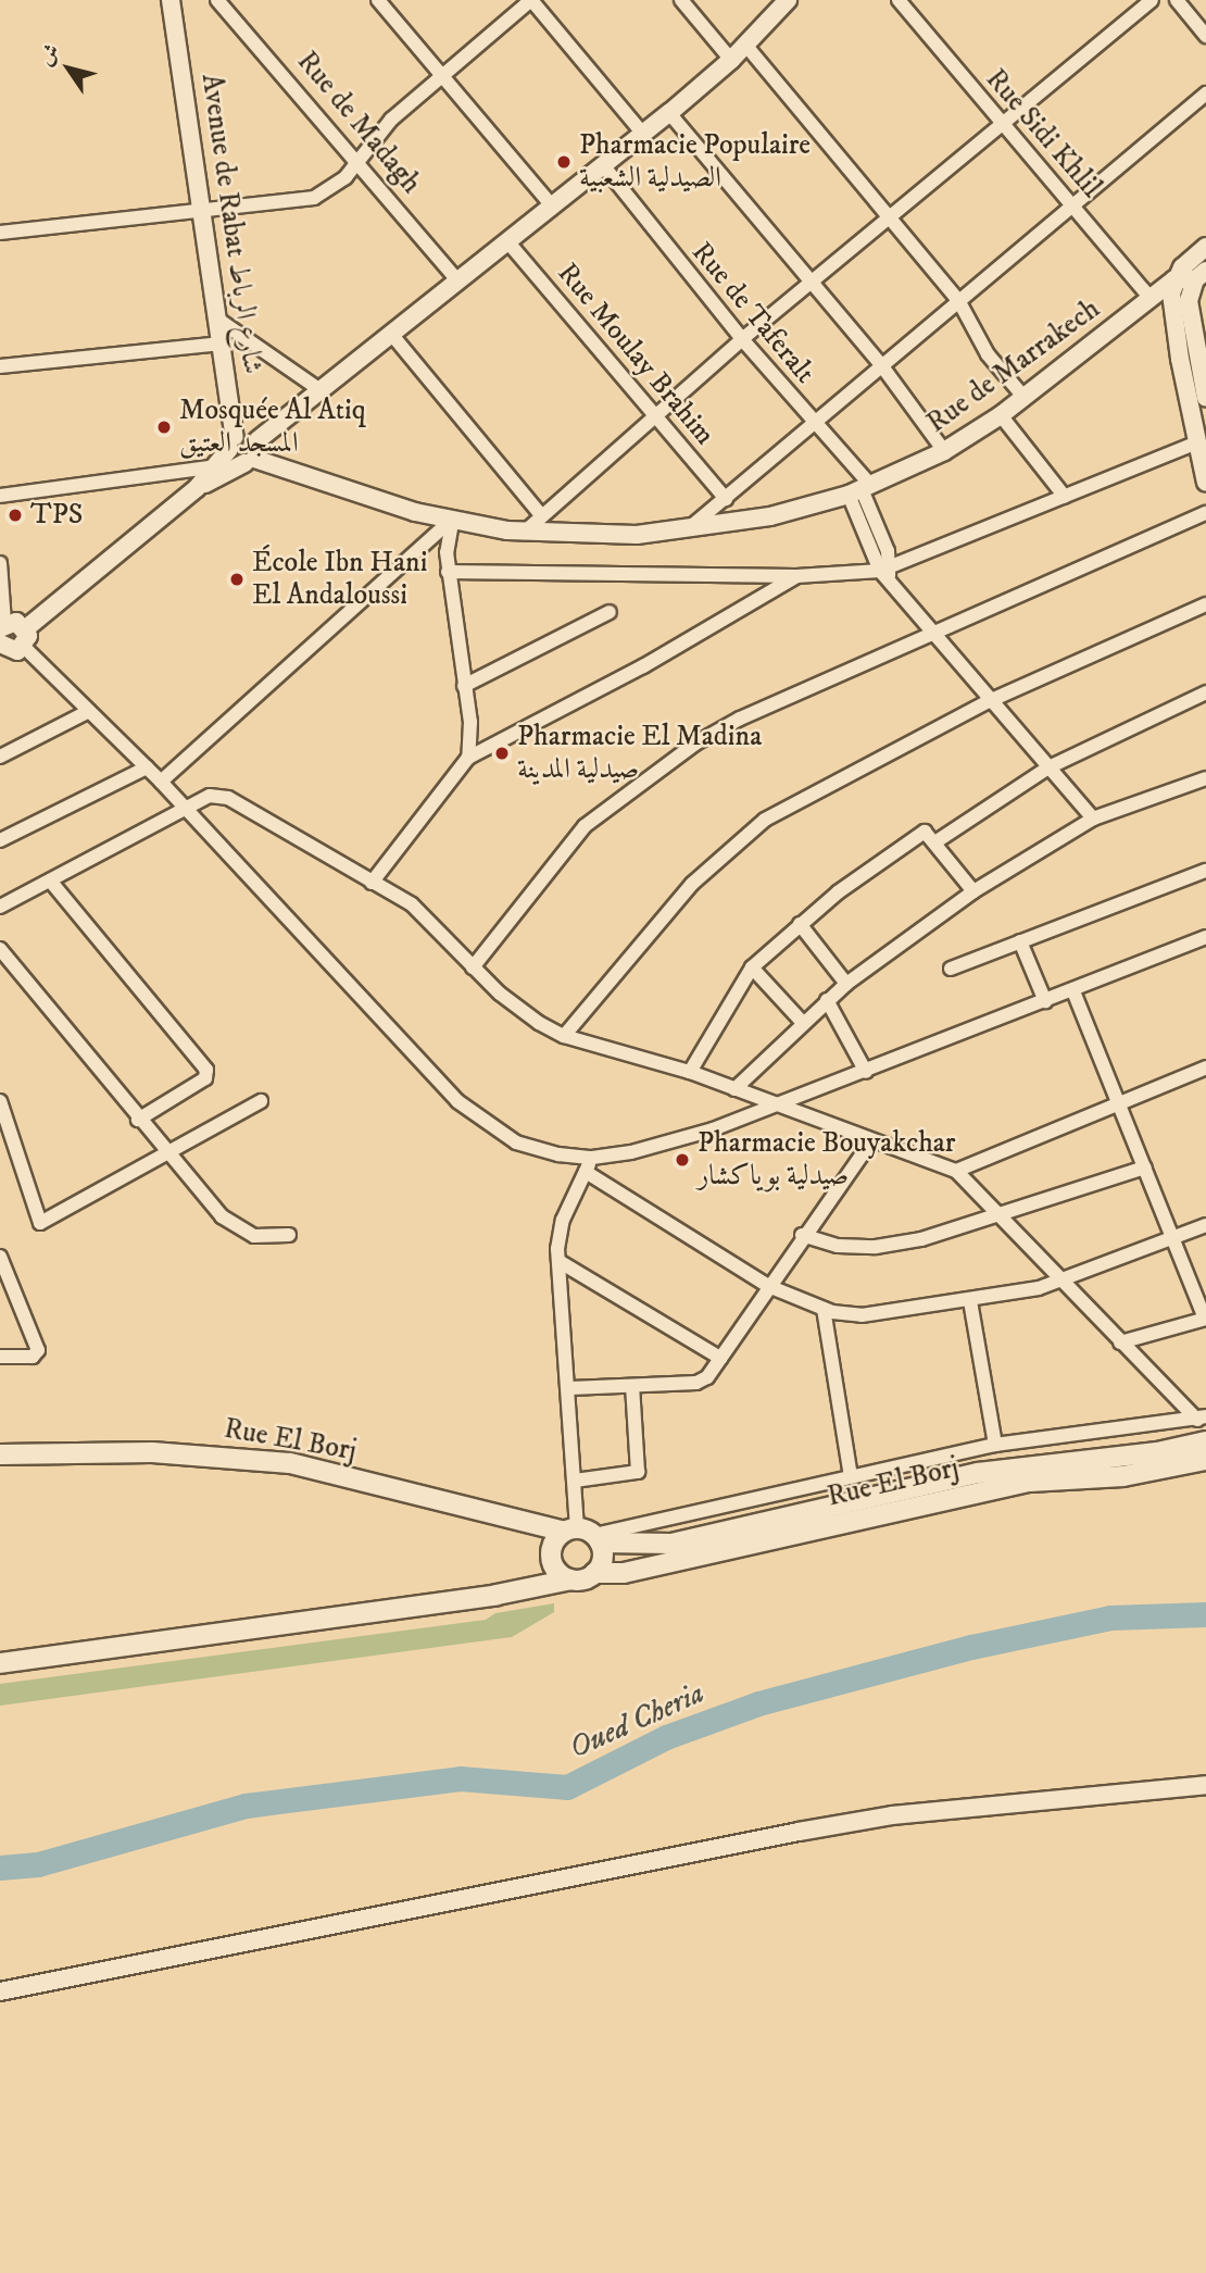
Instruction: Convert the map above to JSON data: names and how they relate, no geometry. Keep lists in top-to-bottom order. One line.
{"streets":{"main road":["Rue El Borj"],"street":["Rue de Madagh","Rue Sidi Khlil","Avenue de Rabat شارع الرباط","Rue de Taferalt","Rue Moulay Brahim","Rue de Marrakech"]},"crossings":[["Rue Sidi Khlil","Rue de Marrakech"],["Rue de Taferalt","Rue de Marrakech"]],"water":["Oued Cheria"],"places":["Pharmacie Populaire الصيدلية الشعبية","Mosquée Al Atiq المسجد العتيق","TPS","École Ibn Hani El Andaloussi","Pharmacie El Madina صيدلية المدينة","Pharmacie Bouyakchar صيدلية بوياكشار"],"north":"top left"}
